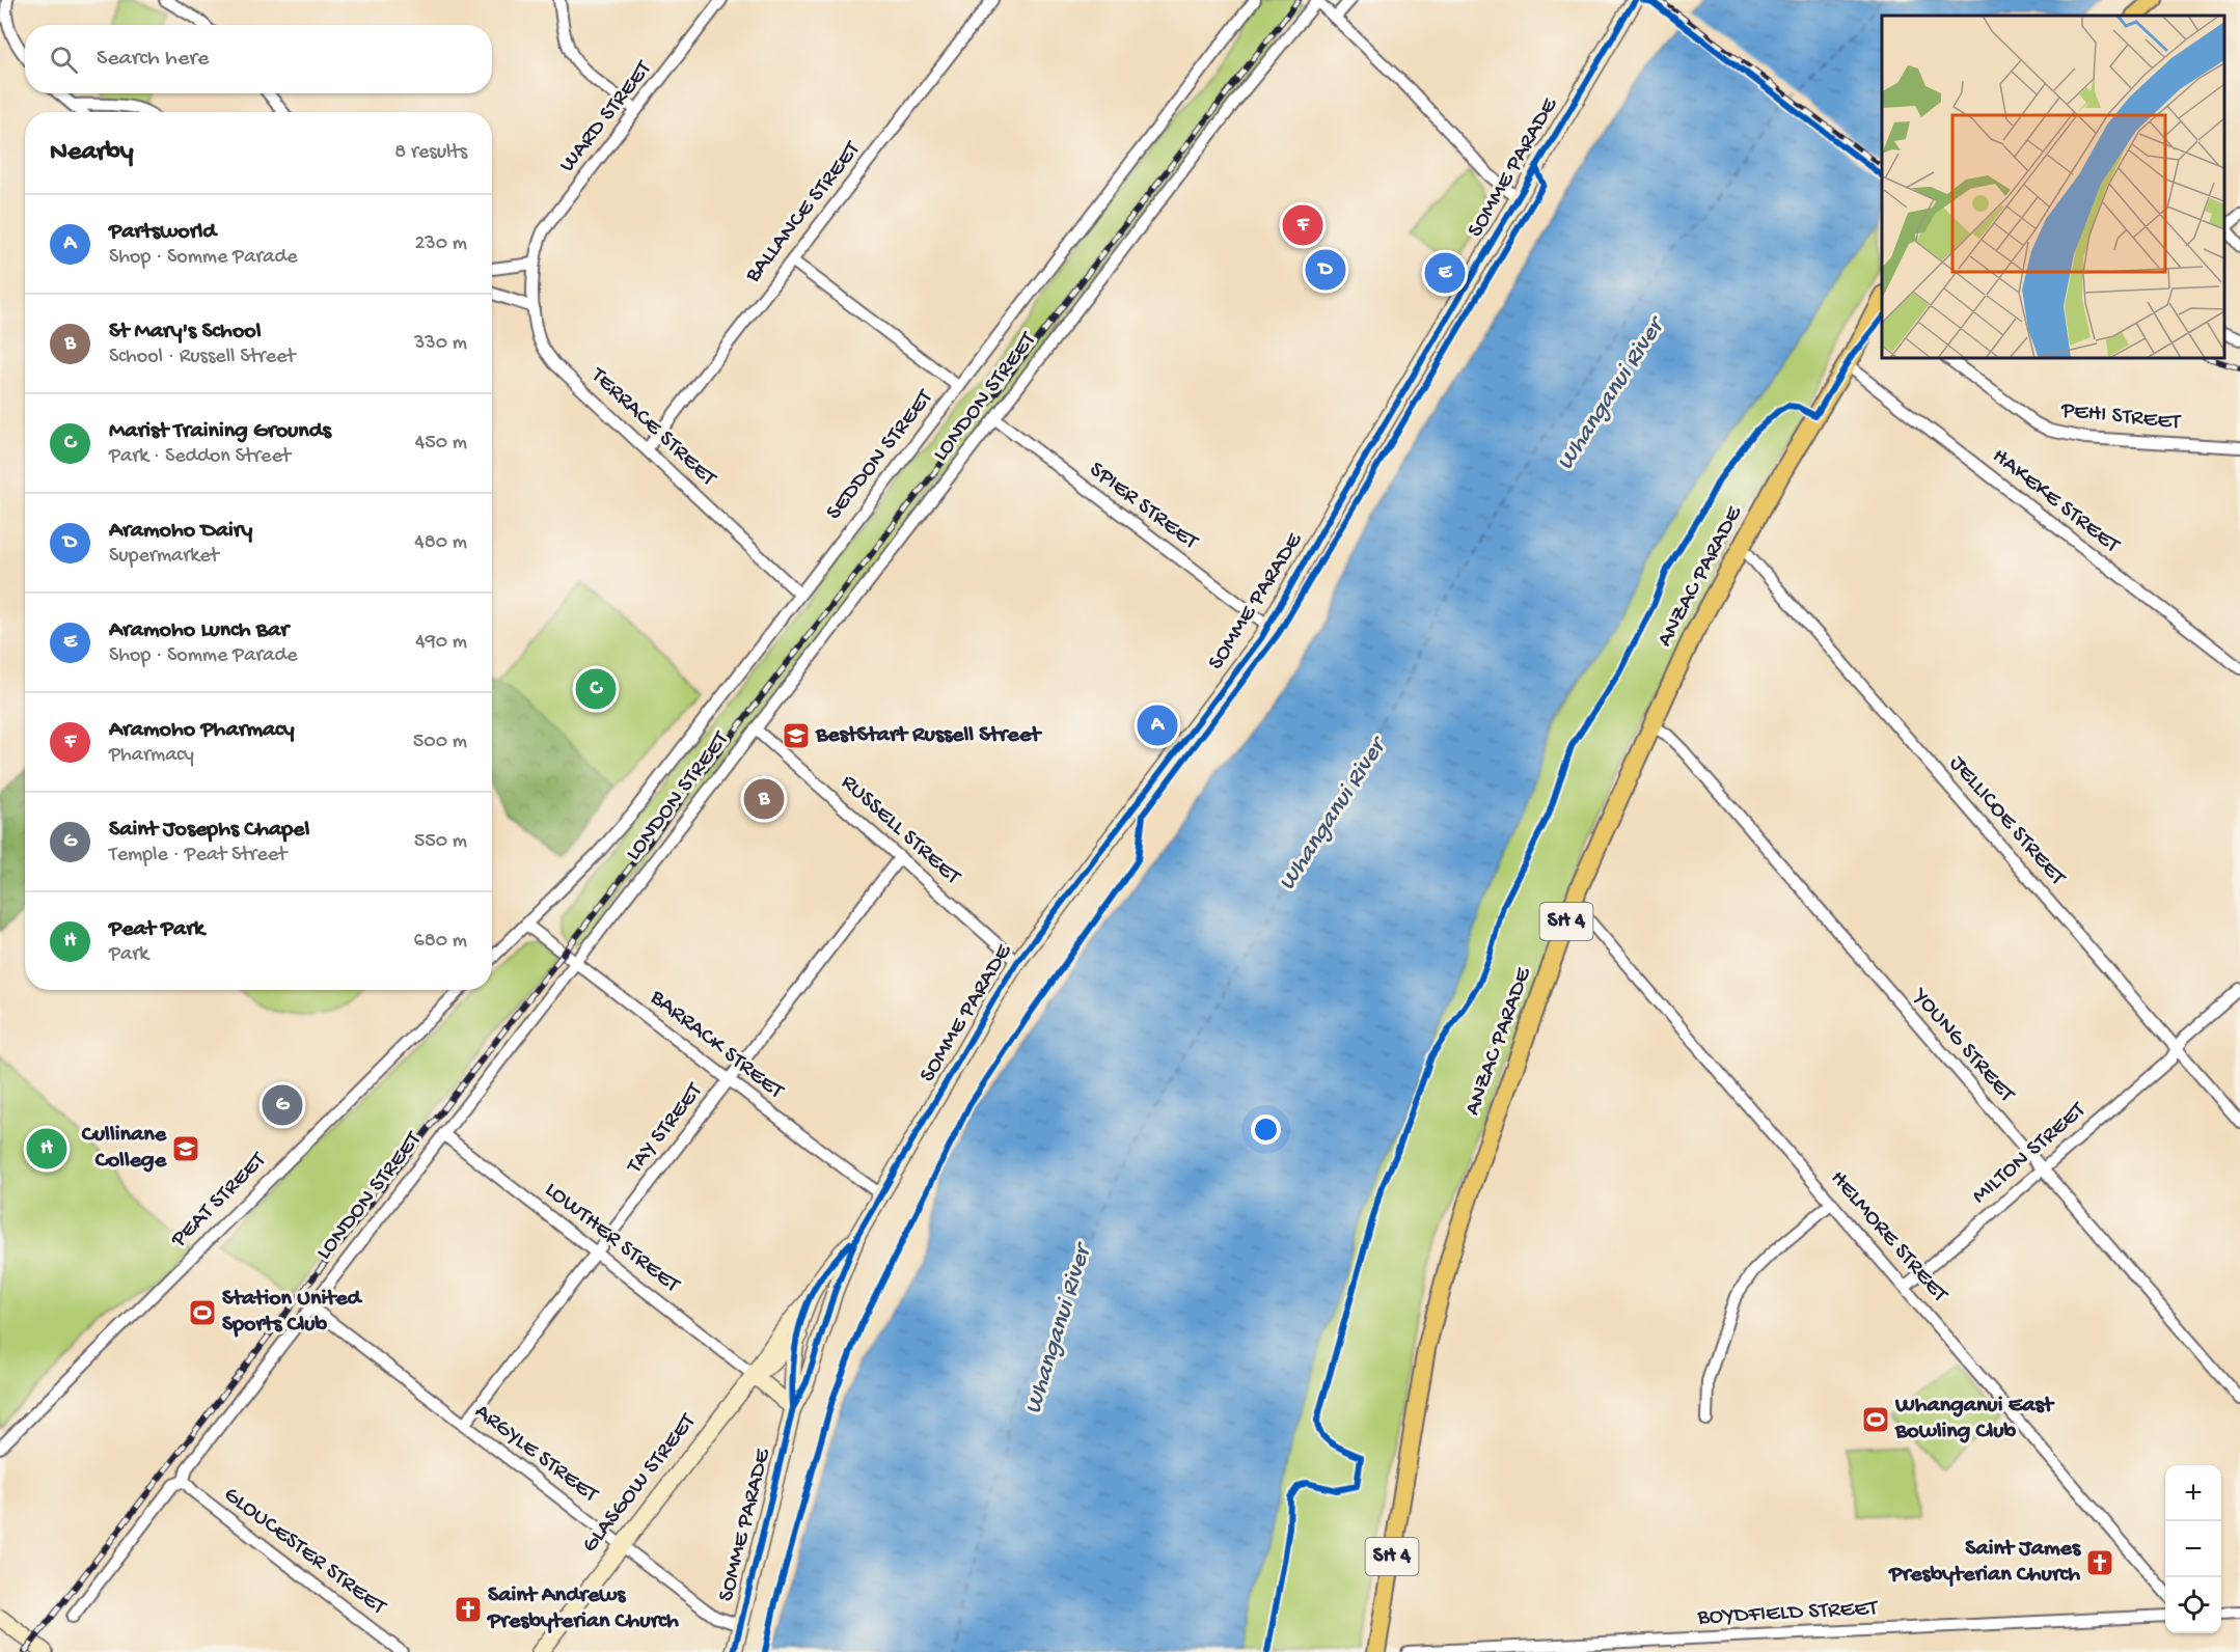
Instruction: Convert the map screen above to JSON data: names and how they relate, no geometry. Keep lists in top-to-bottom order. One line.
{"streets":{"main road":["SOMME PARADE","ANZAC PARADE","SH 4","GLASGOW STREET"],"street":["WARD STREET","BALLANCE STREET","LONDON STREET","PEHI STREET","TERRACE STREET","SEDDON STREET","HAKEKE STREET","SPIER STREET","JELLICOE STREET","RUSSELL STREET","BARRACK STREET","YOUNG STREET","TAY STREET","MILTON STREET","PEAT STREET","HELMORE STREET","LOWTHER STREET","ARGYLE STREET","GLOUCESTER STREET","BOYDFIELD STREET"]},"crossings":[["WARD STREET","TERRACE STREET"],["SOMME PARADE","SPIER STREET"],["SOMME PARADE","RUSSELL STREET"],["SOMME PARADE","BARRACK STREET"],["SOMME PARADE","ARGYLE STREET"],["SOMME PARADE","GLASGOW STREET"],["BALLANCE STREET","TERRACE STREET"],["LONDON STREET","SPIER STREET"],["LONDON STREET","RUSSELL STREET"],["LONDON STREET","BARRACK STREET"],["LONDON STREET","LOWTHER STREET"],["LONDON STREET","ARGYLE STREET"],["LONDON STREET","GLOUCESTER STREET"],["TERRACE STREET","SEDDON STREET"],["SEDDON STREET","BARRACK STREET"],["HAKEKE STREET","ANZAC PARADE"],["ANZAC PARADE","JELLICOE STREET"],["ANZAC PARADE","YOUNG STREET"],["ANZAC PARADE","HELMORE STREET"],["JELLICOE STREET","MILTON STREET"],["RUSSELL STREET","TAY STREET"],["BARRACK STREET","TAY STREET"],["YOUNG STREET","MILTON STREET"],["TAY STREET","LOWTHER STREET"],["TAY STREET","ARGYLE STREET"],["MILTON STREET","HELMORE STREET"],["LOWTHER STREET","GLASGOW STREET"],["ARGYLE STREET","GLASGOW STREET"]],"water":["Whanganui River"],"places":{"school or university":["BestStart Russell Street","Cullinane College"],"sports":["Station United Sports Club","Whanganui East Bowling Club"],"church":["Saint James Presbyterian Church","Saint Andrews Presbyterian Church"]},"page":{"search":"Search here","heading":["Nearby","8 results"],"list":[{"mark":"A","name":"Partsworld","note":"Shop · Somme Parade","value":"230 m"},{"mark":"B","name":"St Mary's School","note":"School · Russell Street","value":"330 m"},{"mark":"C","name":"Marist Training Grounds","note":"Park · Seddon Street","value":"450 m"},{"mark":"D","name":"Aramoho Dairy","note":"Supermarket","value":"480 m"},{"mark":"E","name":"Aramoho Lunch Bar","note":"Shop · Somme Parade","value":"490 m"},{"mark":"F","name":"Aramoho Pharmacy","note":"Pharmacy","value":"500 m"},{"mark":"G","name":"Saint Josephs Chapel","note":"Temple · Peat Street","value":"550 m"},{"mark":"H","name":"Peat Park","note":"Park","value":"680 m"}],"pins":["F","D","E","C","A","B","G","H"],"map_buttons":["+","−"]}}
